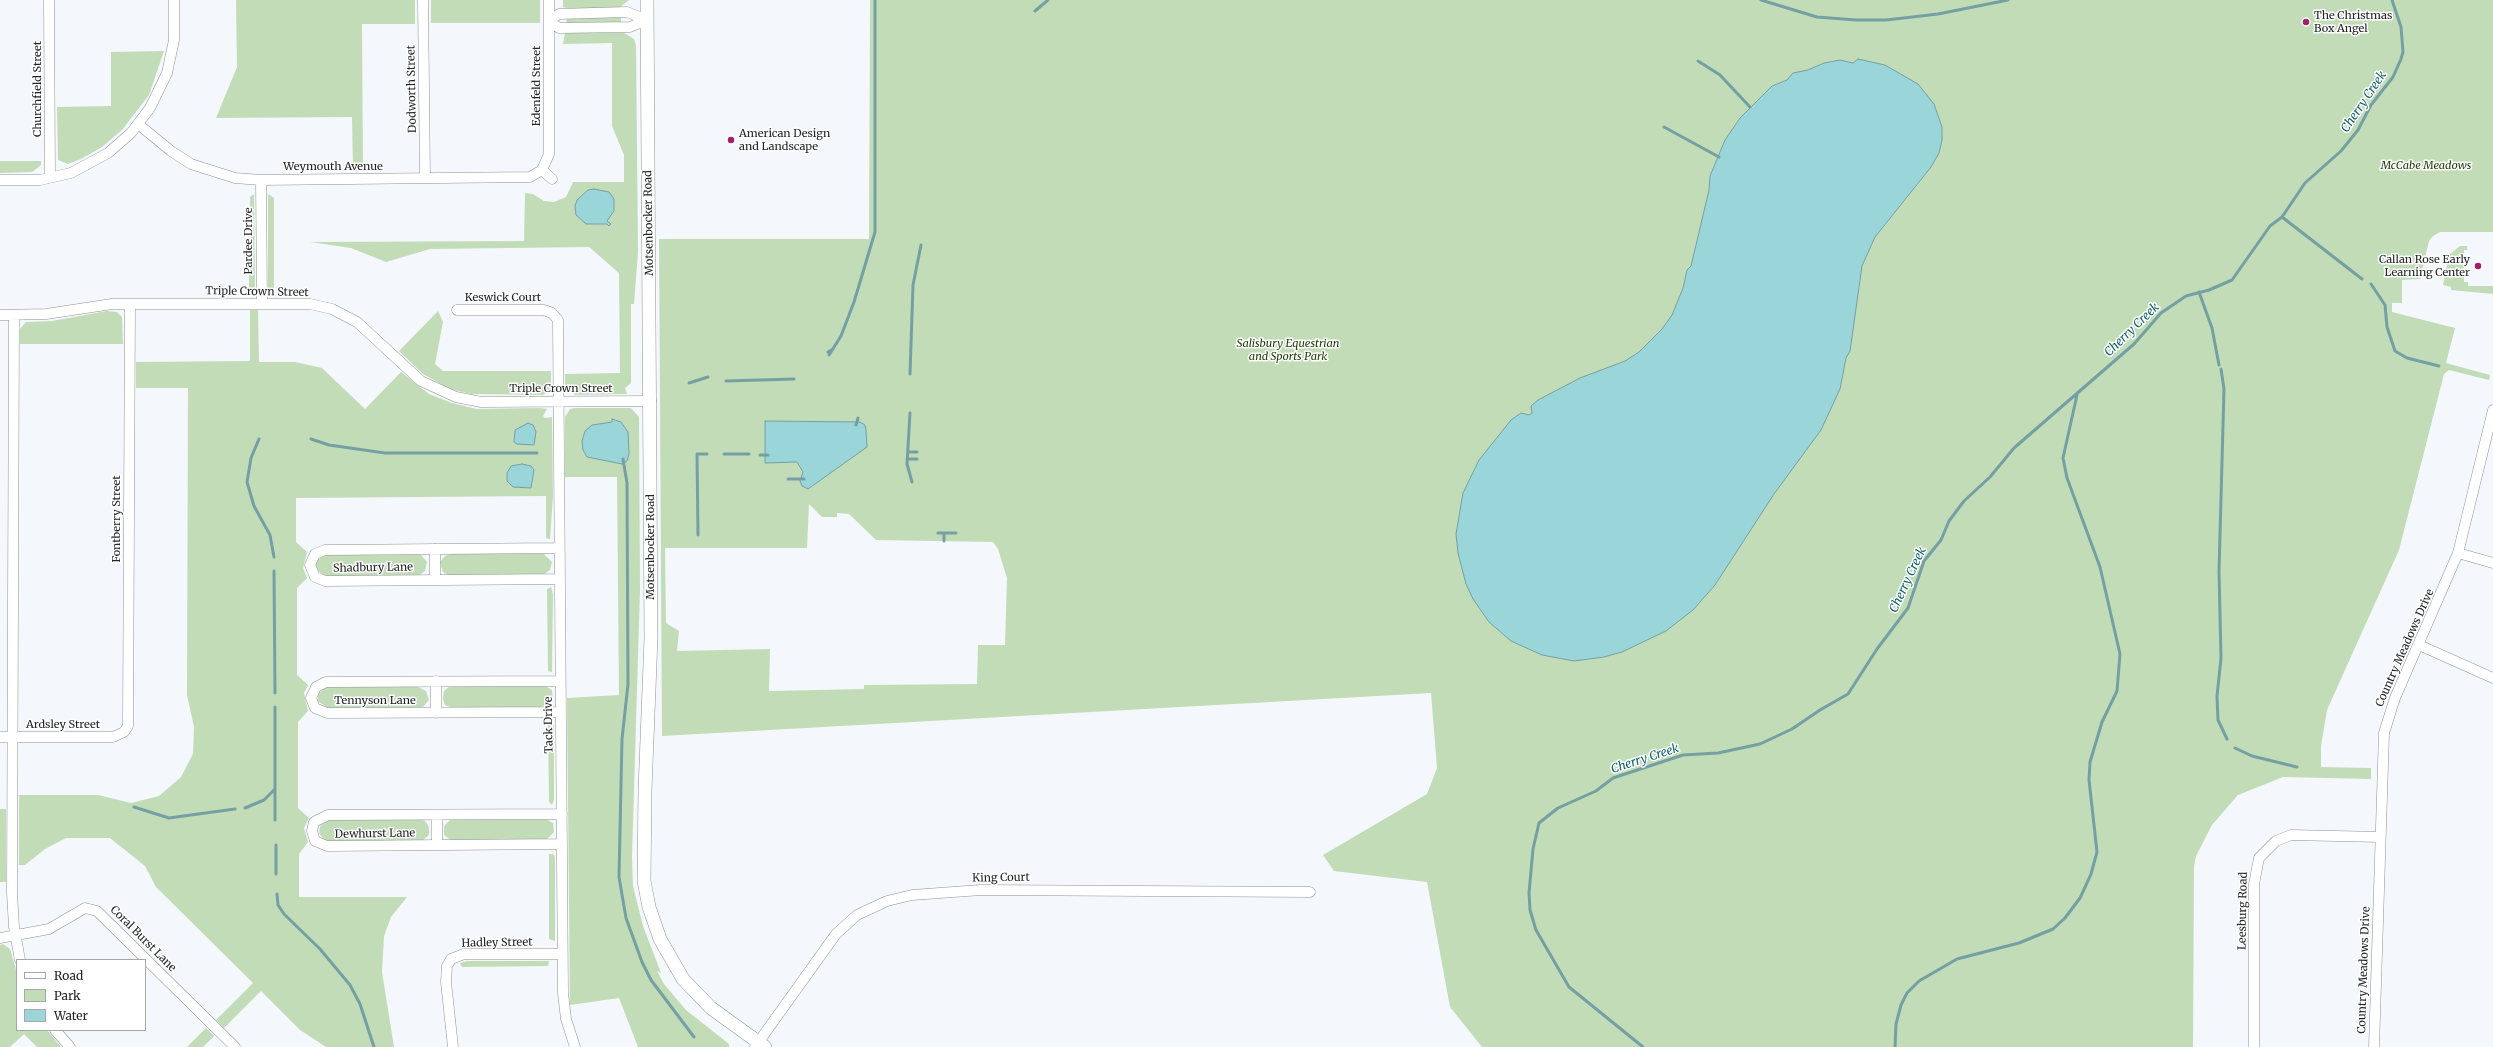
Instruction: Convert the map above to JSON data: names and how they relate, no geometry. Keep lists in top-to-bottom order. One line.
{"streets":{"main road":["Motsenbocker Road"],"street":["Edenfeld Street","Churchfield Street","Dodworth Street","Weymouth Avenue","Pardee Drive","Triple Crown Street","Keswick Court","Fontberry Street","Shadbury Lane","Country Meadows Drive","Tennyson Lane","Ardsley Street","Tack Drive","Dewhurst Lane","King Court","Leesburg Road","Coral Burst Lane","Hadley Street"]},"crossings":[["Edenfeld Street","Weymouth Avenue"],["Dodworth Street","Weymouth Avenue"],["Weymouth Avenue","Pardee Drive"],["Motsenbocker Road","Triple Crown Street"],["Motsenbocker Road","King Court"],["Pardee Drive","Triple Crown Street"],["Triple Crown Street","Keswick Court"],["Triple Crown Street","Fontberry Street"],["Triple Crown Street","Tack Drive"],["Keswick Court","Tack Drive"],["Fontberry Street","Ardsley Street"],["Shadbury Lane","Tack Drive"],["Country Meadows Drive","Leesburg Road"],["Tennyson Lane","Tack Drive"],["Tack Drive","Dewhurst Lane"],["Tack Drive","Hadley Street"]],"water":["Cherry Creek"],"parks":["McCabe Meadows","Salisbury Equestrian and Sports Park"],"places":["The Christmas Box Angel","American Design and Landscape","Callan Rose Early Learning Center"],"legend":["Road","Park","Water"]}
